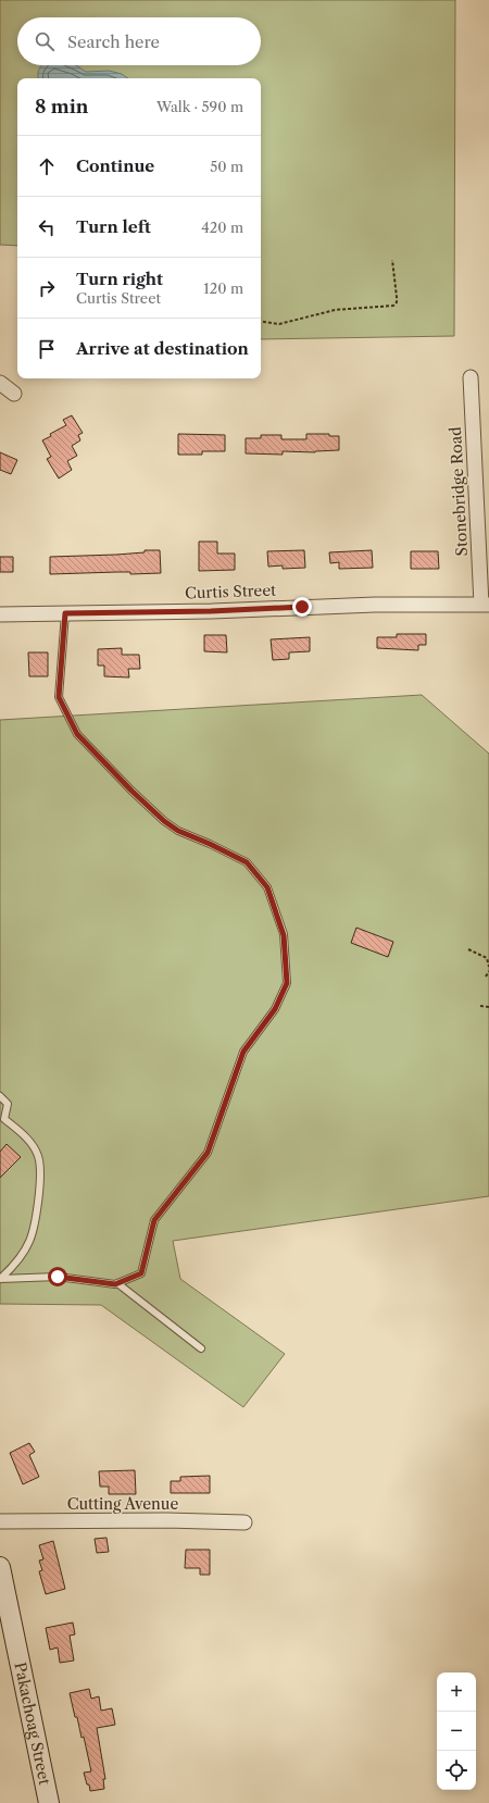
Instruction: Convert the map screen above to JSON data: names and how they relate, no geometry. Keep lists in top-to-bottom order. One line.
{"streets":{"street":["Stonebridge Road","Curtis Street","Cutting Avenue","Pakachoag Street"]},"crossings":[["Stonebridge Road","Curtis Street"]],"page":{"search":"Search here","heading":["8 min","Walk · 590 m"],"list":[["Continue","50 m"],["Turn left","420 m"],["Turn right","Curtis Street","120 m"],"Arrive at destination"],"map_buttons":["+","−"]}}
